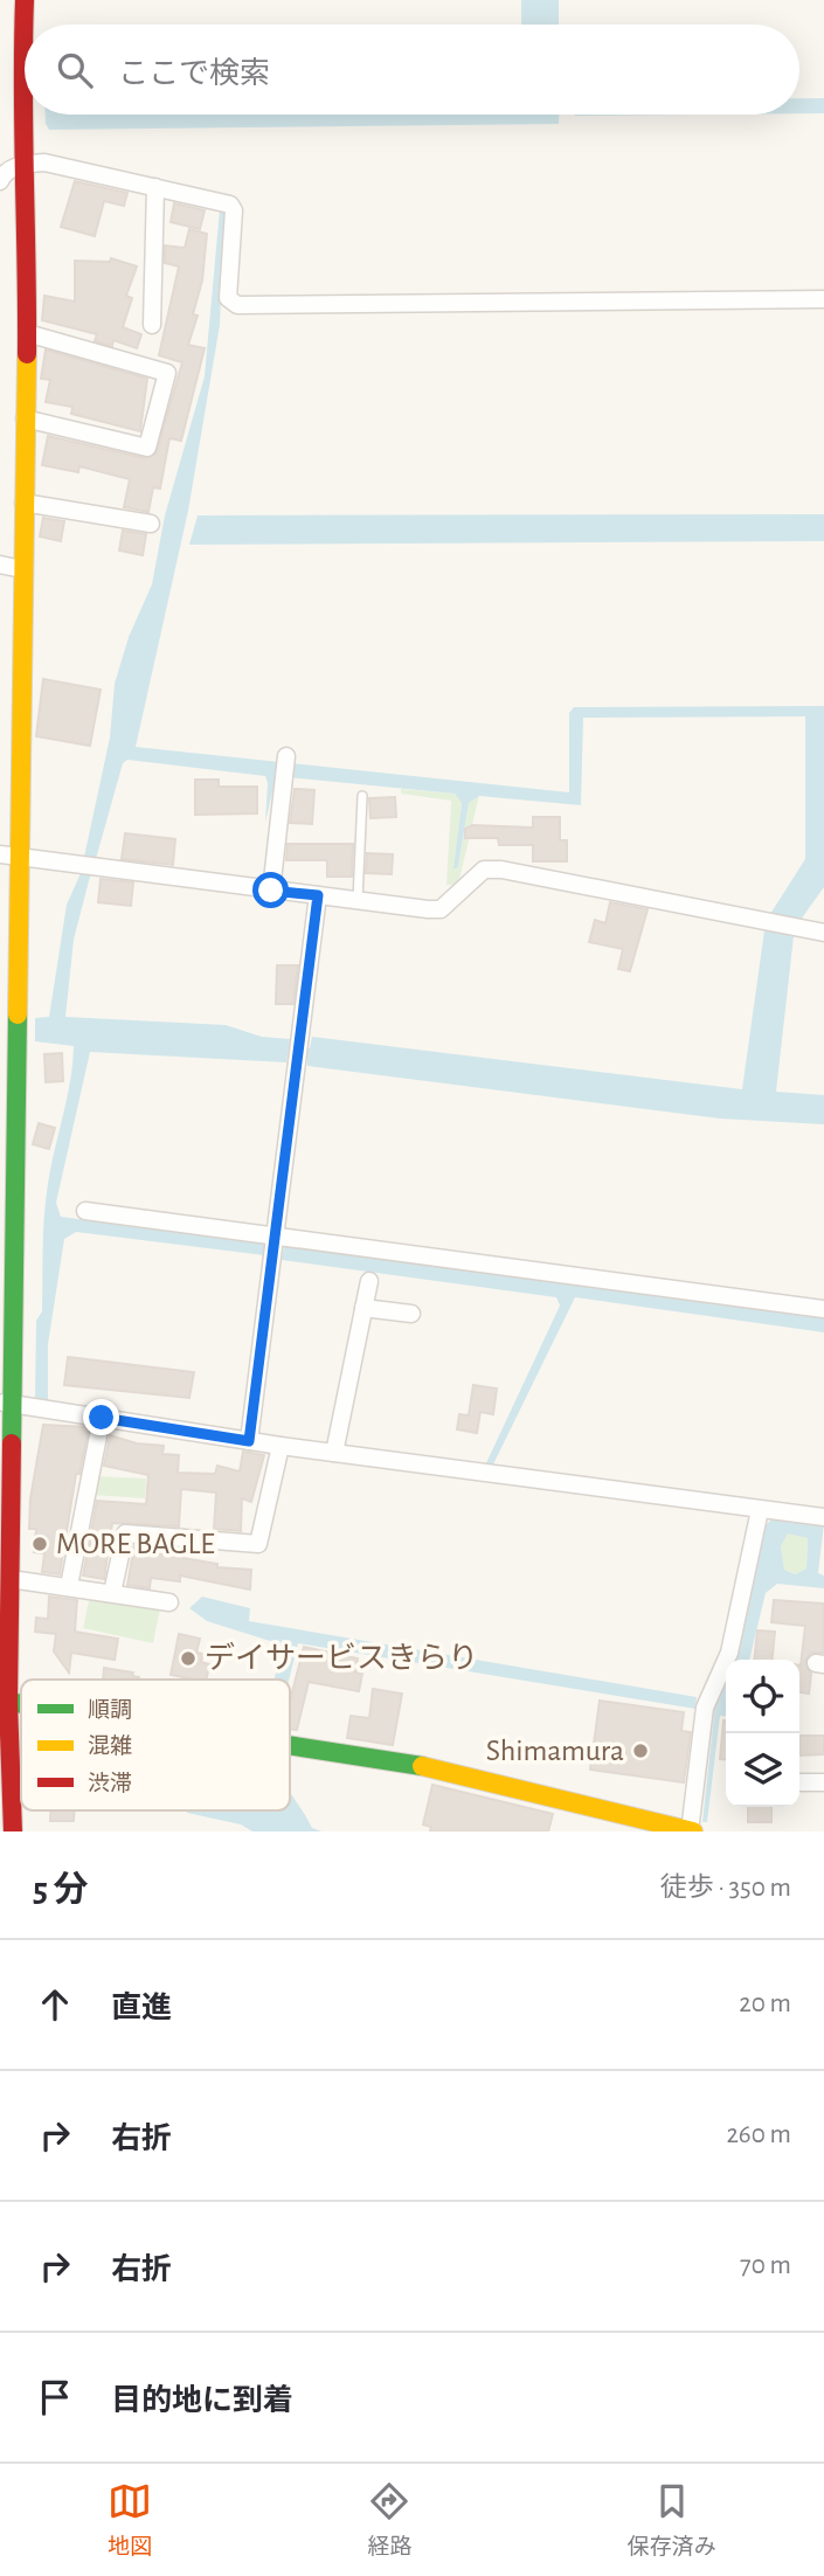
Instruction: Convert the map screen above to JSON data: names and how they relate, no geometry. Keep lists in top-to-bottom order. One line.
{"places":["MORE BAGLE","デイサービスきらり","Shimamura"],"legend":["順調","混雑","渋滞"],"page":{"search":"ここで検索","heading":["5 分","徒歩 · 350 m"],"list":[["直進","20 m"],["右折","260 m"],["右折","70 m"],"目的地に到着"],"nav":["地図","経路","保存済み"]}}
